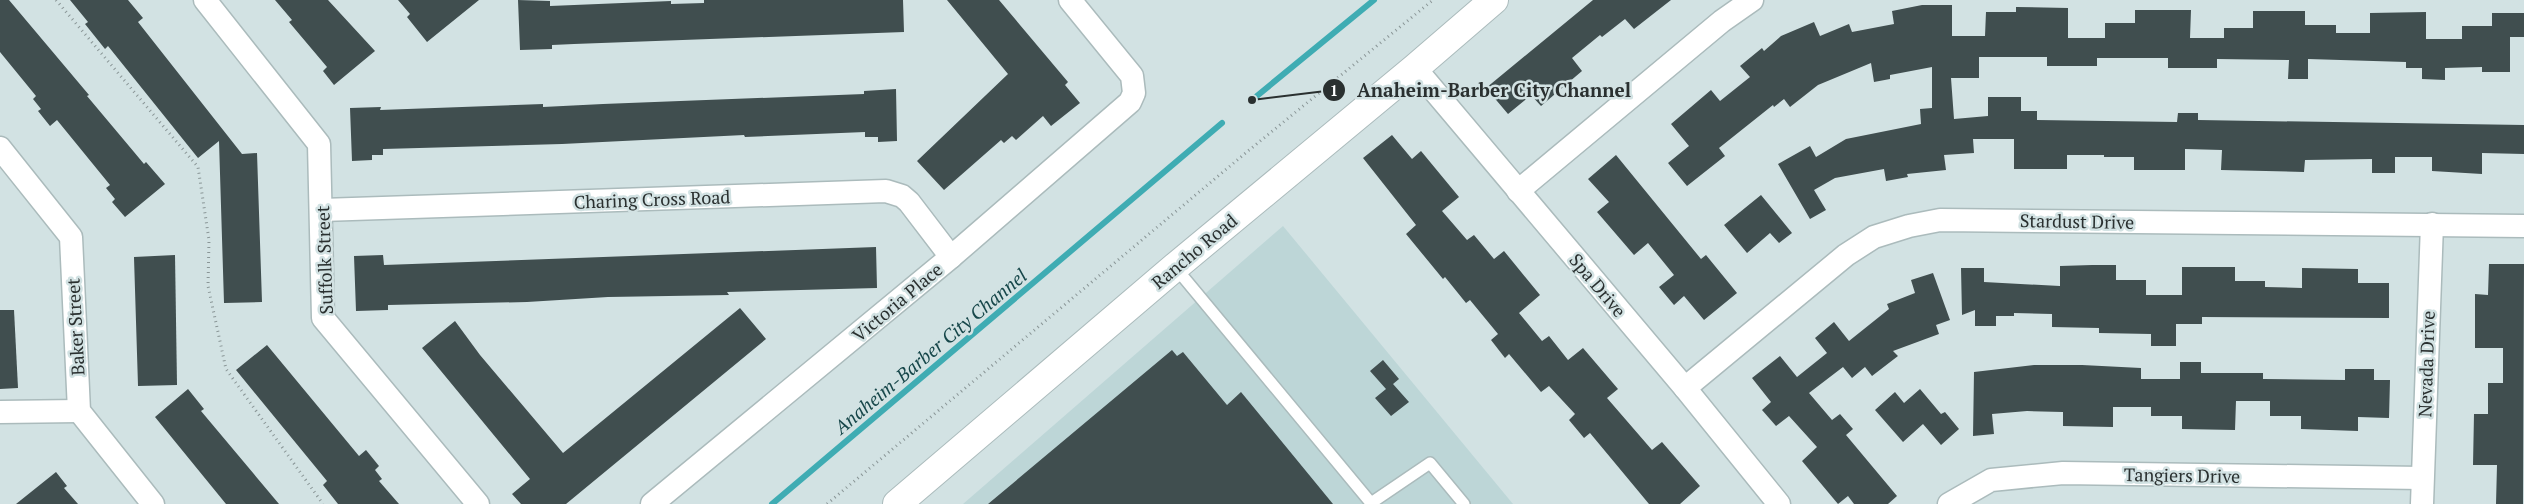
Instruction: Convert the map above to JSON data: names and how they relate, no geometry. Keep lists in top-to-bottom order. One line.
{"streets":{"street":["Charing Cross Road","Stardust Drive","Rancho Road","Suffolk Street","Spa Drive","Victoria Place","Baker Street","Nevada Drive","Tangiers Drive"]},"crossings":[["Charing Cross Road","Suffolk Street"],["Charing Cross Road","Victoria Place"],["Stardust Drive","Spa Drive"],["Stardust Drive","Nevada Drive"],["Rancho Road","Spa Drive"],["Nevada Drive","Tangiers Drive"]],"water":["Anaheim-Barber City Channel"],"places":["Anaheim-Barber City Channel"]}
